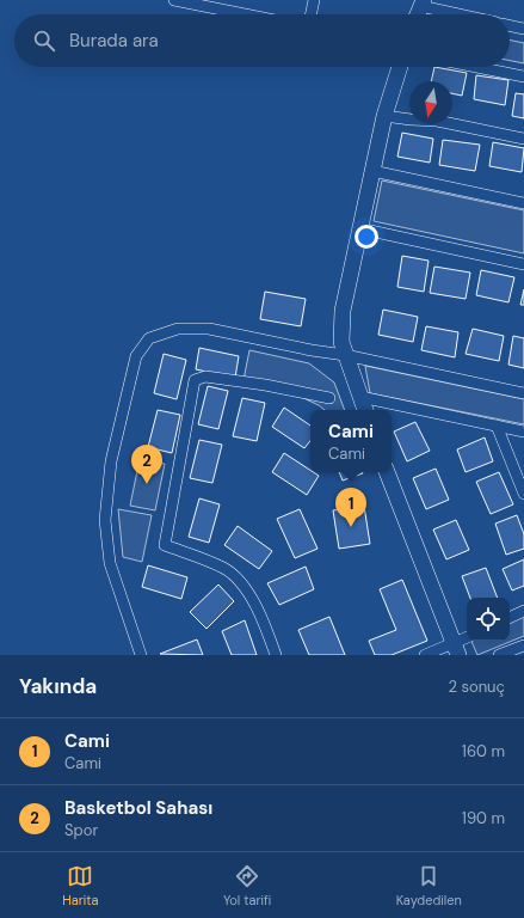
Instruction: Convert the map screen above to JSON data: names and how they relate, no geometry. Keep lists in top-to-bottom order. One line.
{"north":"bottom","page":{"search":"Burada ara","popup":["Cami","Cami"],"pins":["2","1"],"heading":["Yakında","2 sonuç"],"list":[{"mark":"1","name":"Cami","note":"Cami","value":"160 m"},{"mark":"2","name":"Basketbol Sahası","note":"Spor","value":"190 m"}],"nav":["Harita","Yol tarifi","Kaydedilen"]}}
